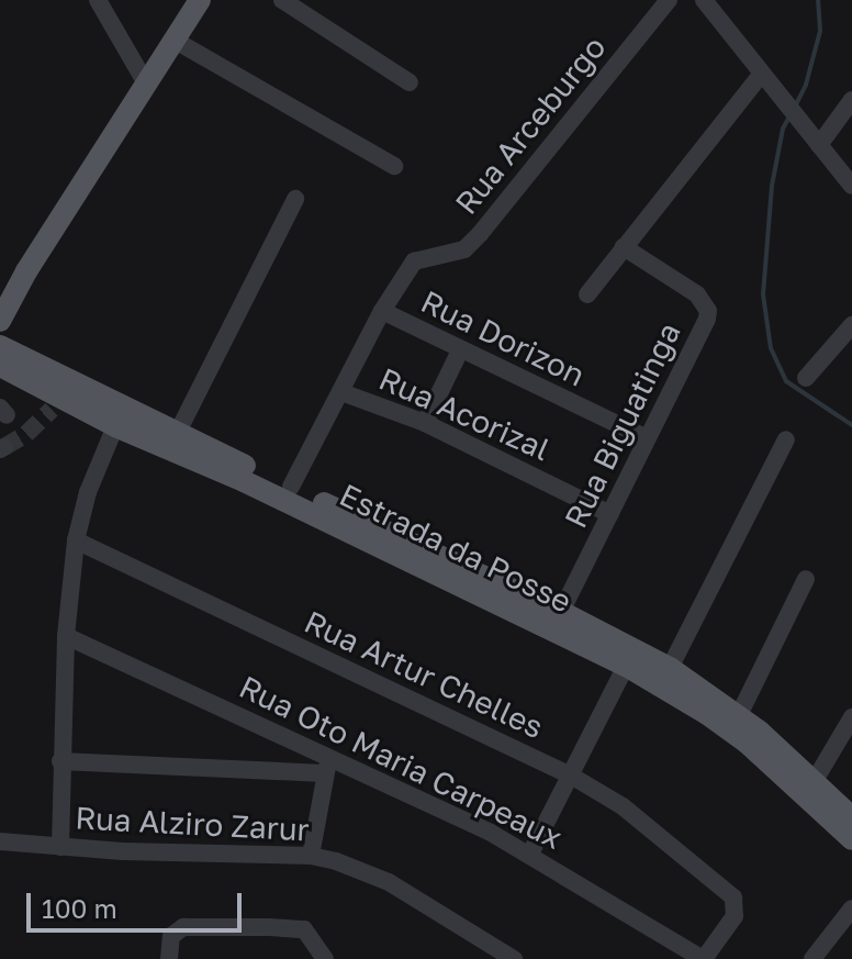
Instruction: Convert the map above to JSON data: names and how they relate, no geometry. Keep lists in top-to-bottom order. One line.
{"streets":{"main road":["Estrada da Posse"],"street":["Rua Arceburgo","Rua Dorizon","Rua Acorizal","Rua Biguatinga","Rua Artur Chelles","Rua Oto Maria Carpeaux","Rua Alziro Zarur"]},"crossings":[["Rua Arceburgo","Rua Dorizon"],["Rua Arceburgo","Rua Acorizal"],["Rua Arceburgo","Estrada da Posse"],["Rua Dorizon","Rua Biguatinga"],["Rua Acorizal","Rua Biguatinga"],["Rua Biguatinga","Estrada da Posse"],["Rua Artur Chelles","Rua Oto Maria Carpeaux"]],"scale_bar":"100 m"}
